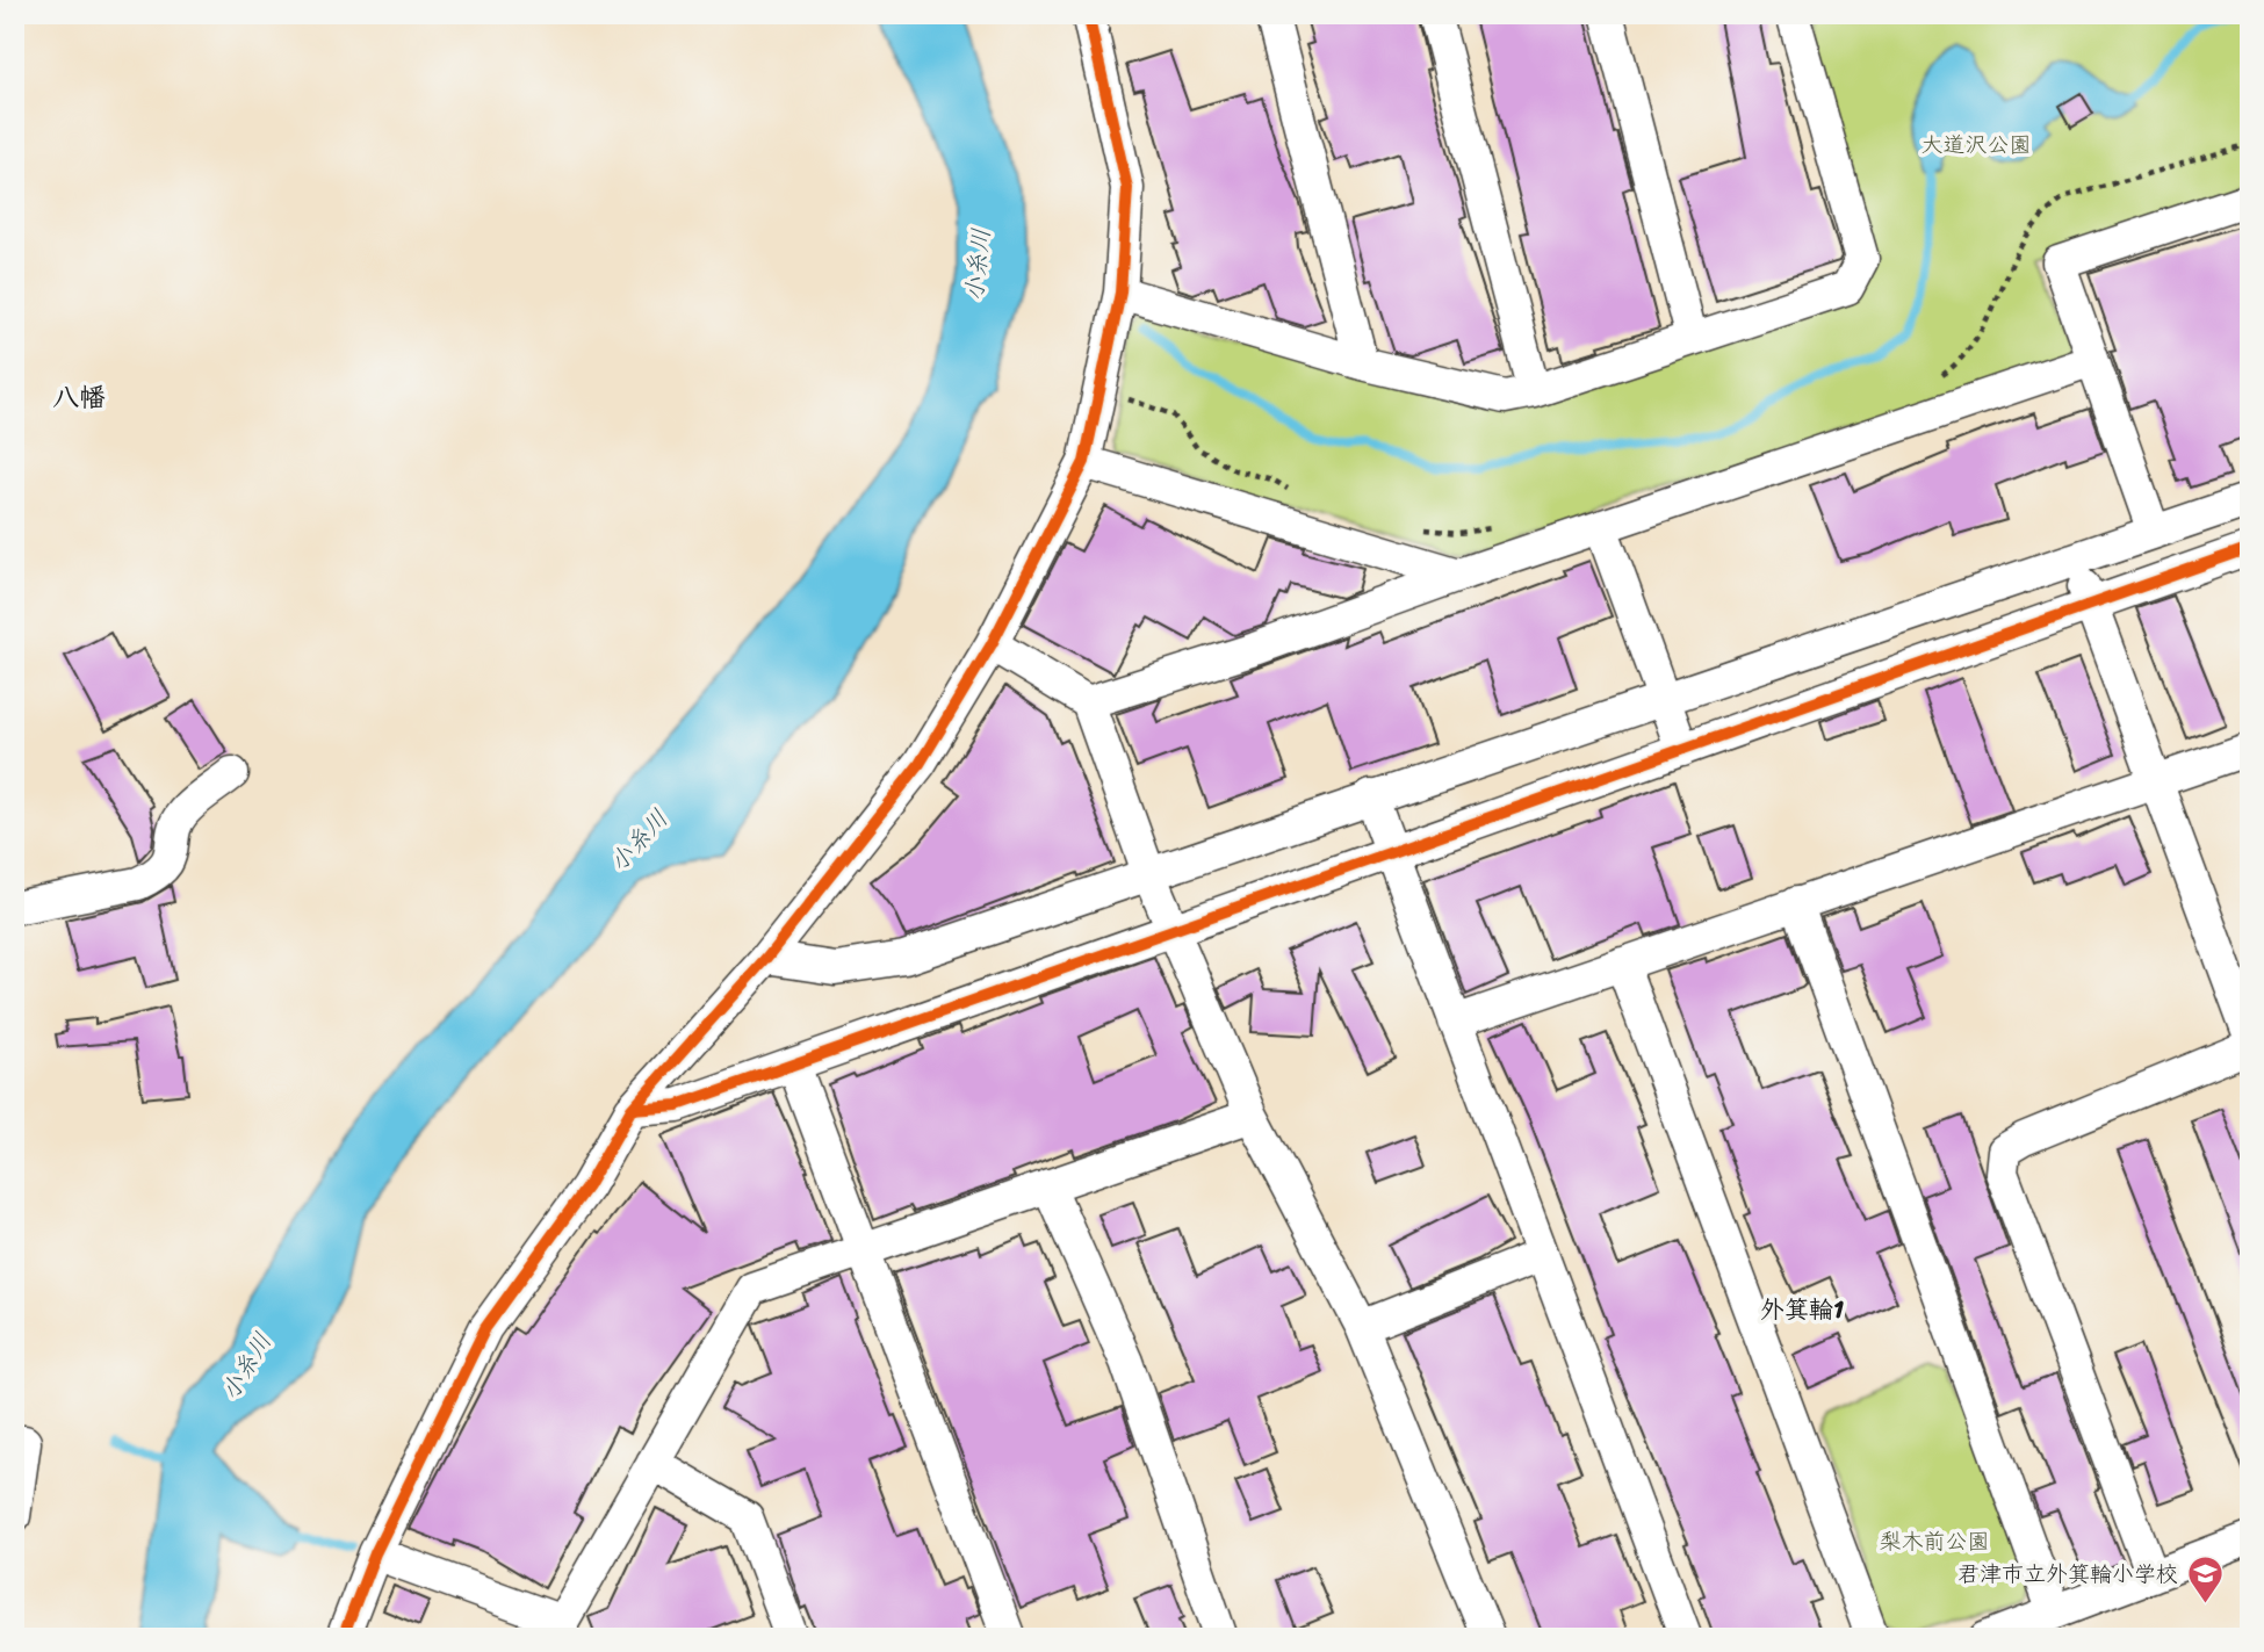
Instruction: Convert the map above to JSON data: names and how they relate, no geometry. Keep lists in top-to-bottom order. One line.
{"districts":["八幡","外箕輪1"],"water":["小糸川"],"parks":["大道沢公園","梨木前公園"],"places":{"school or university":["君津市立外箕輪小学校"]}}
